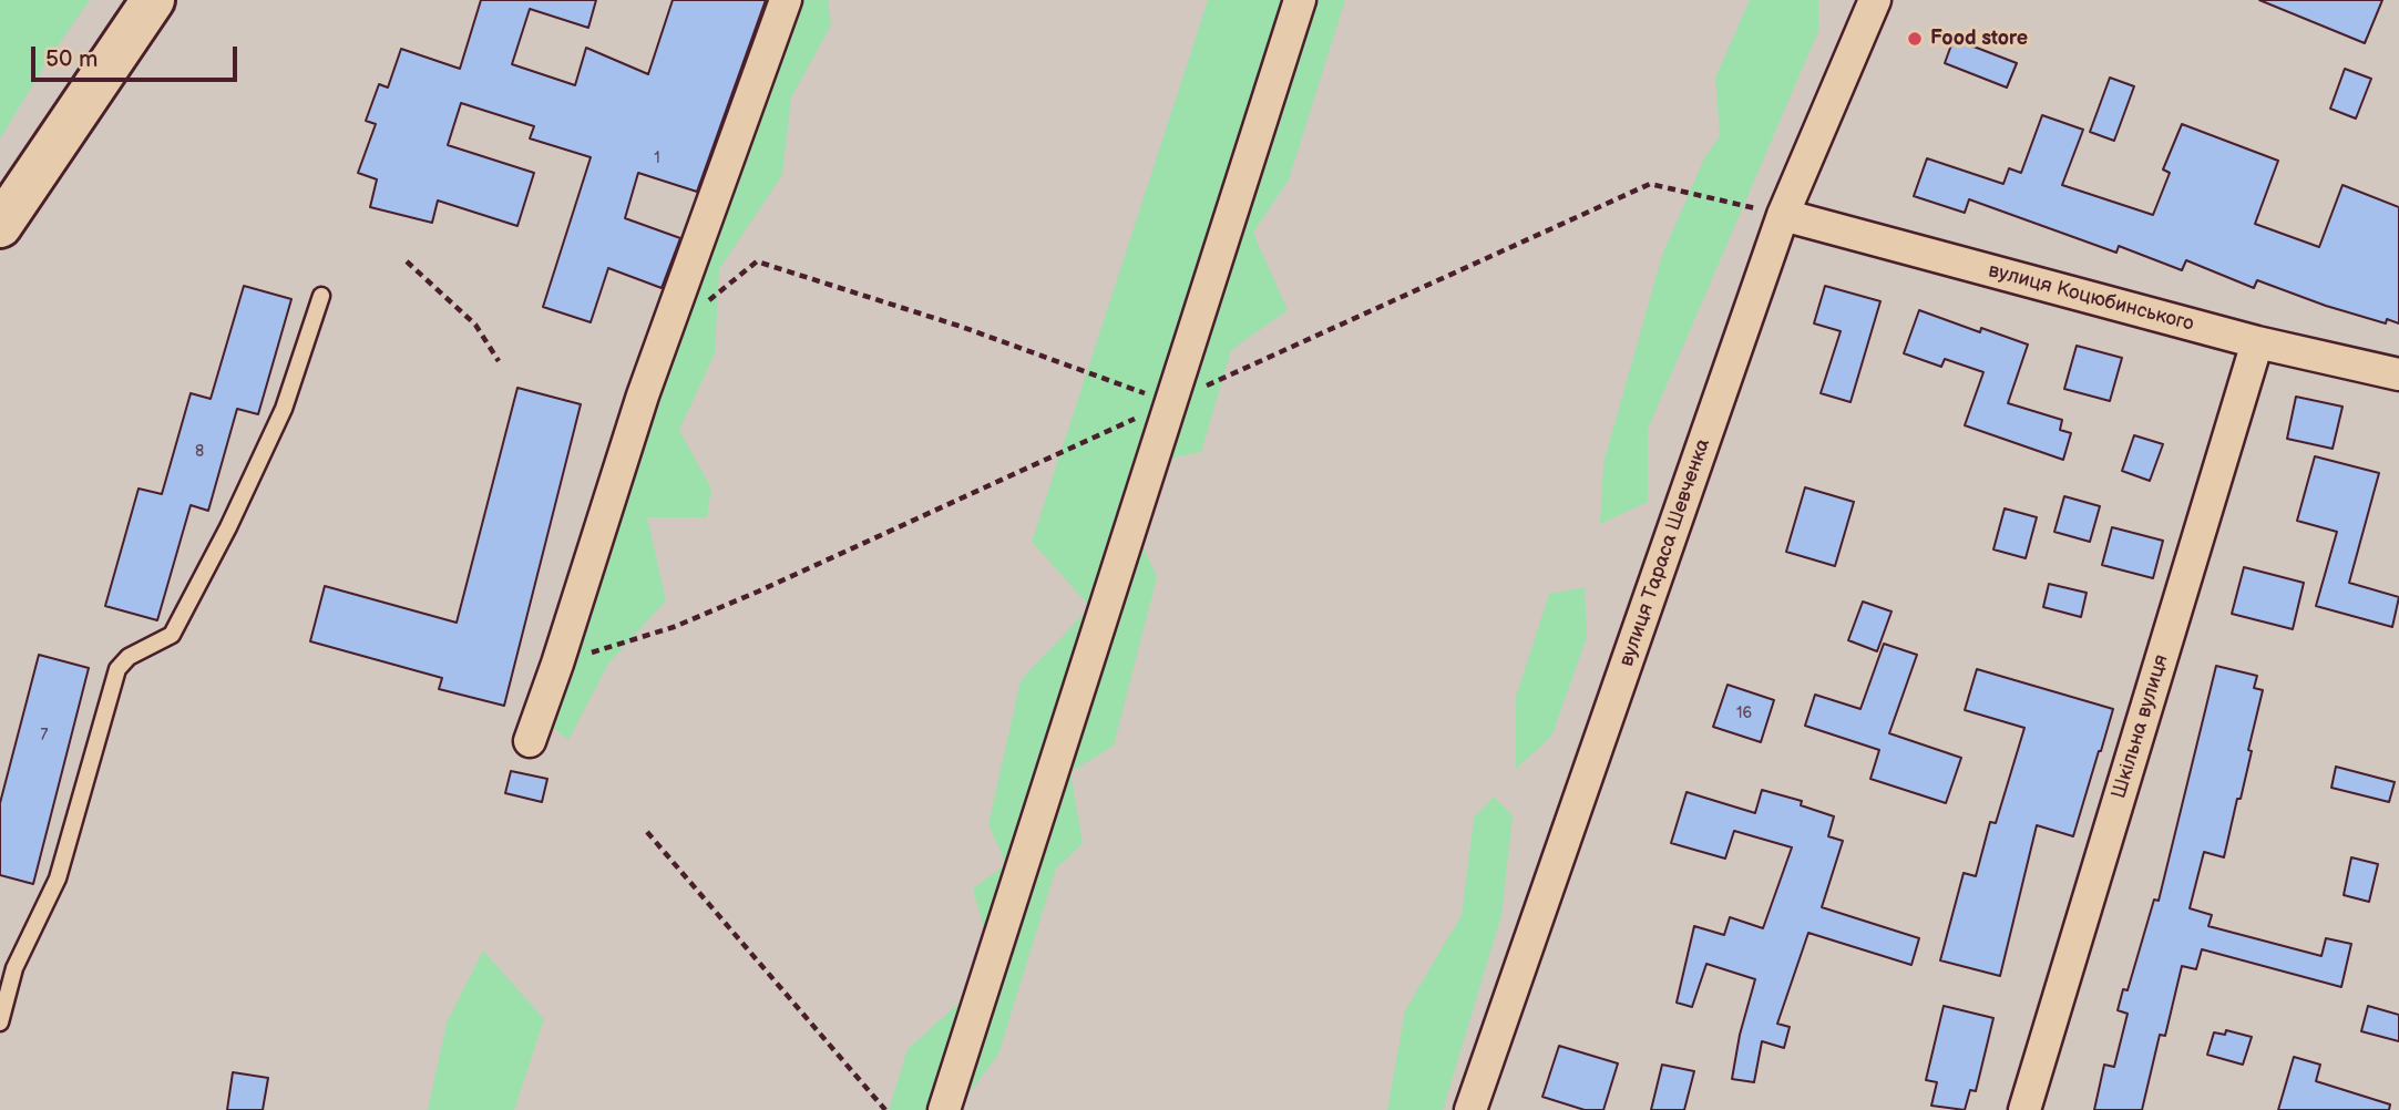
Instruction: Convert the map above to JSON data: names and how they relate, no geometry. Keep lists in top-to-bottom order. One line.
{"streets":{"street":["вулиця Коцюбинського","вулиця Тараса Шевченка","Шкільна вулиця"]},"crossings":[["вулиця Коцюбинського","вулиця Тараса Шевченка"],["вулиця Коцюбинського","Шкільна вулиця"]],"places":["Food store"],"house_numbers":["1","8","16","7"],"scale_bar":"50 m"}
